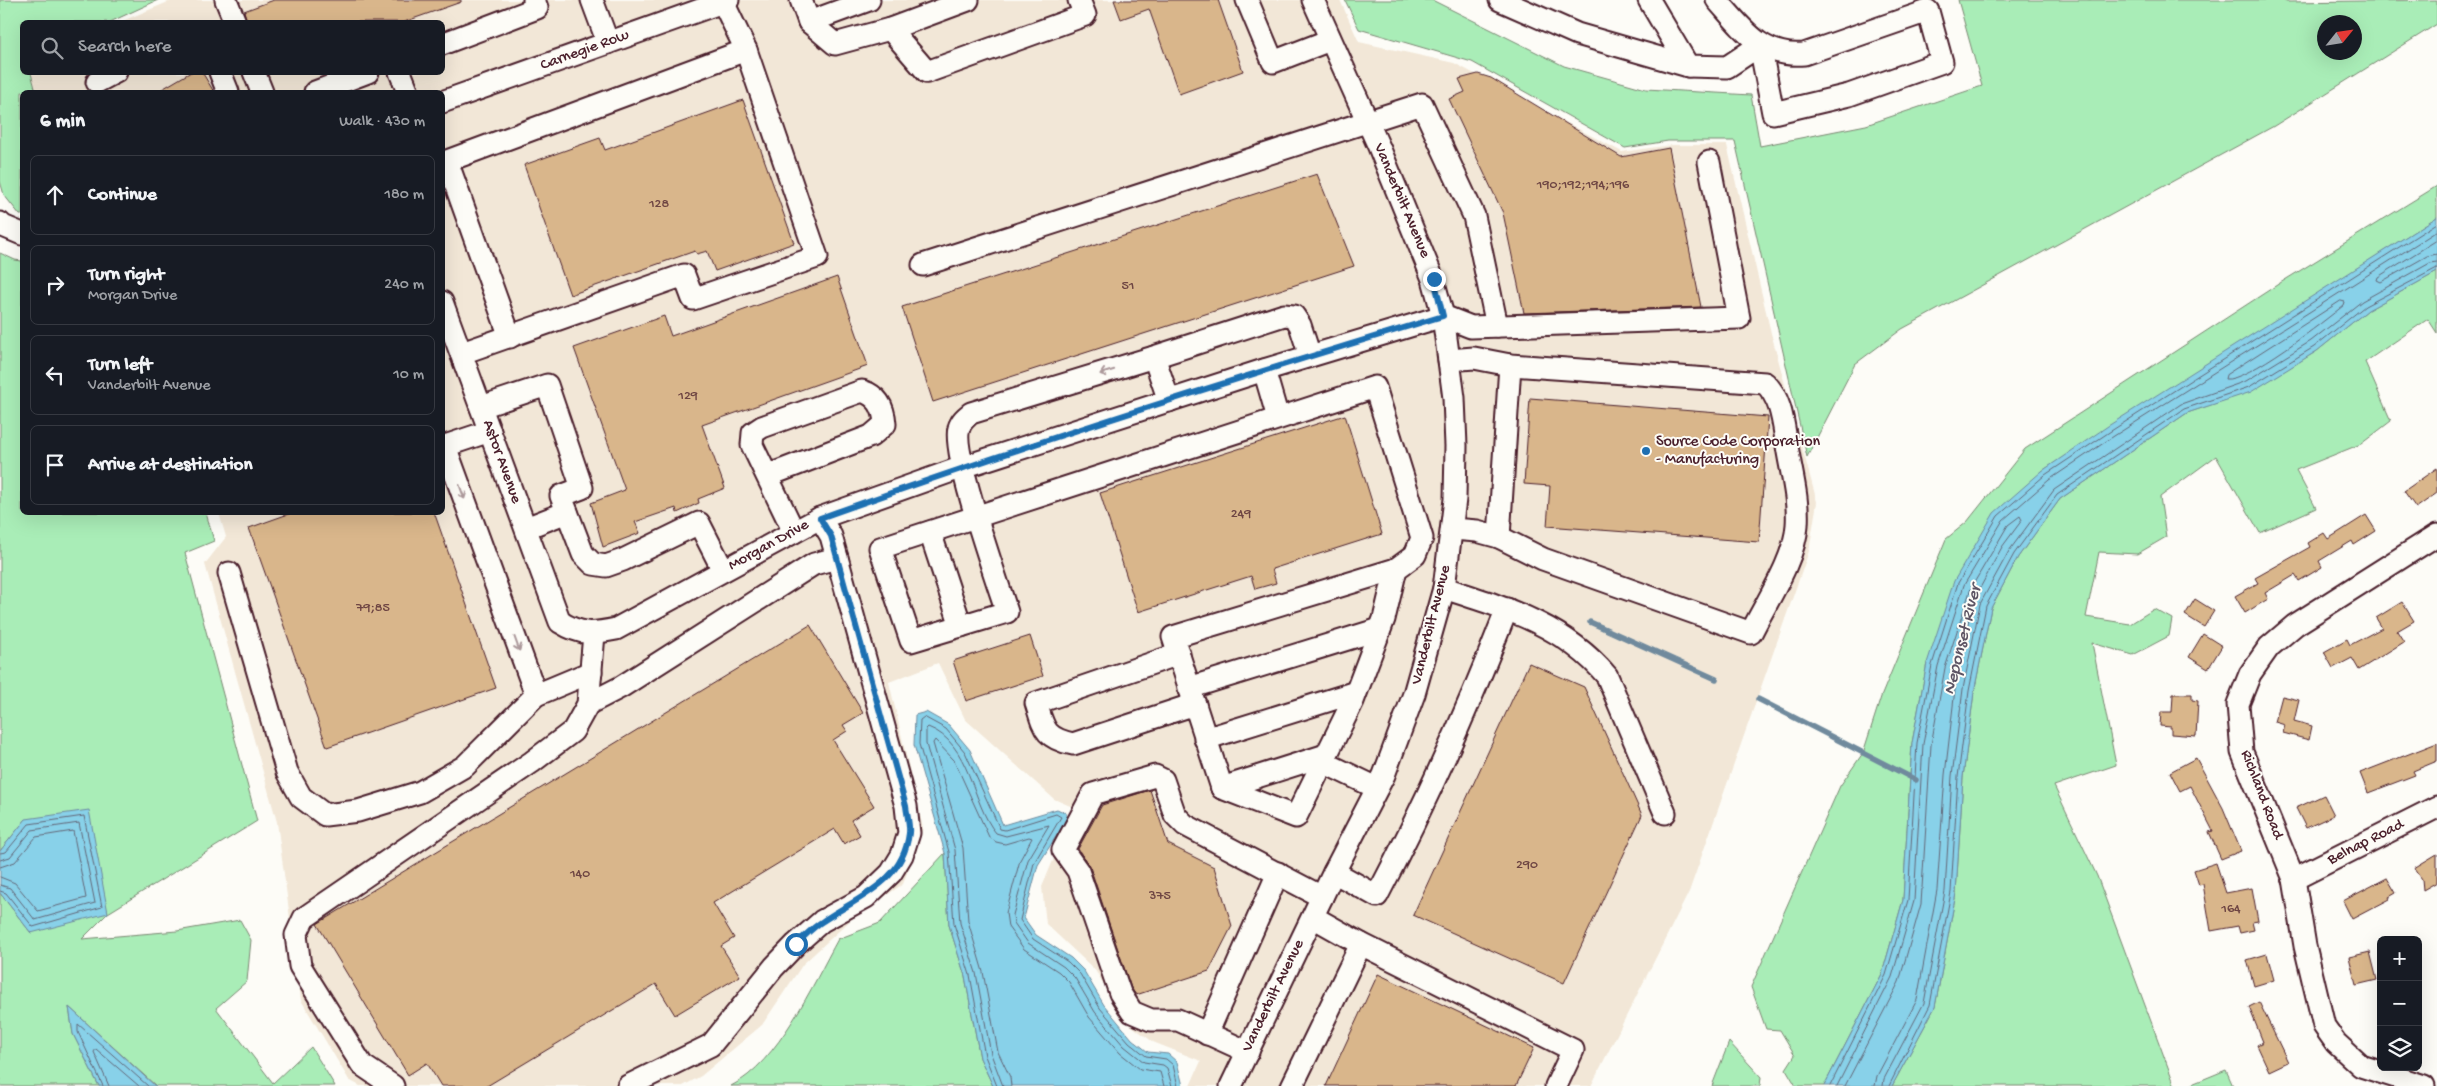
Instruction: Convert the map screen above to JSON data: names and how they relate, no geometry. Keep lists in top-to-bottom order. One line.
{"streets":{"street":["Carnegie Row","Vanderbilt Avenue","Astor Avenue","Morgan Drive","Richland Road","Belnap Road"]},"crossings":[["Vanderbilt Avenue","Morgan Drive"],["Astor Avenue","Morgan Drive"],["Richland Road","Belnap Road"]],"water":["Neponset River"],"places":["Source Code Corporation - Manufacturing"],"house_numbers":["190;192;194;196","128","51","129","249","79;85","290","140","375","164"],"north":"top right","page":{"search":"Search here","heading":["6 min","Walk · 430 m"],"list":[["Continue","180 m"],["Turn right","Morgan Drive","240 m"],["Turn left","Vanderbilt Avenue","10 m"],"Arrive at destination"],"map_buttons":["+","−"]}}
